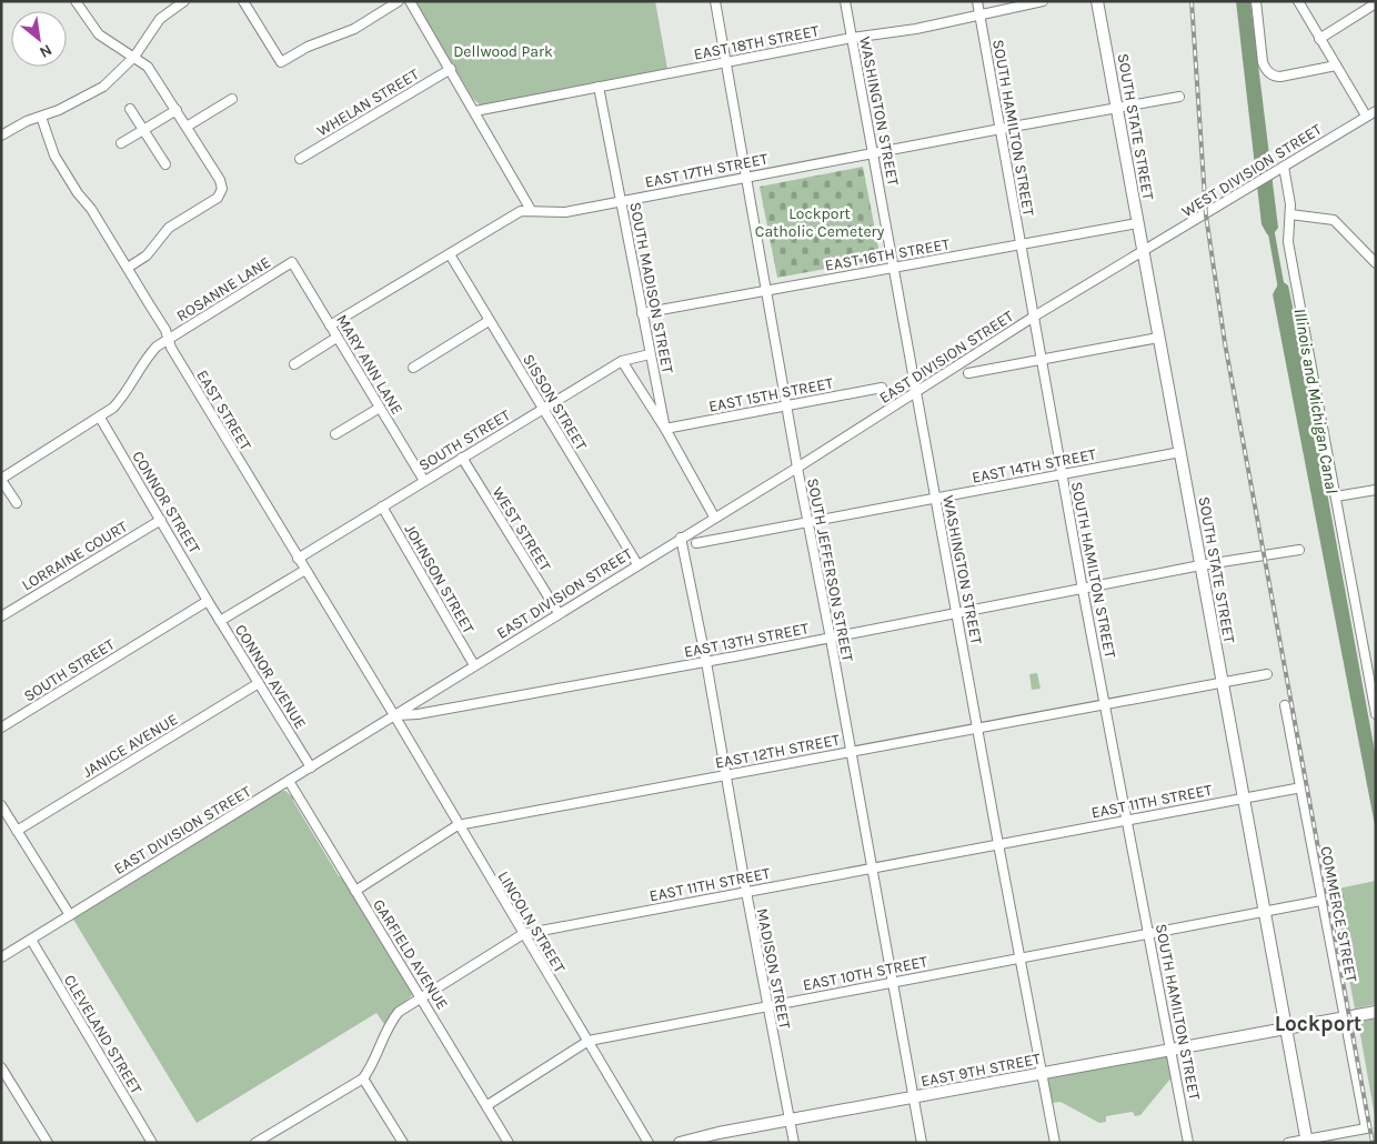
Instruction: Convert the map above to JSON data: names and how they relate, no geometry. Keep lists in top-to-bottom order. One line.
{"streets":{"main road":["SOUTH STATE STREET","EAST 9TH STREET"],"street":["EAST 18TH STREET","WHELAN STREET","WASHINGTON STREET","SOUTH HAMILTON STREET","EAST 17TH STREET","WEST DIVISION STREET","EAST 16TH STREET","SOUTH MADISON STREET","ROSANNE LANE","EAST DIVISION STREET","MARY ANN LANE","EAST 15TH STREET","SISSON STREET","EAST STREET","SOUTH STREET","EAST 14TH STREET","CONNOR STREET","WEST STREET","LORRAINE COURT","SOUTH JEFFERSON STREET","JOHNSON STREET","EAST 13TH STREET","CONNOR AVENUE","JANICE AVENUE","EAST 12TH STREET","EAST 11TH STREET","COMMERCE STREET","LINCOLN STREET","GARFIELD AVENUE","MADISON STREET","EAST 10TH STREET","CLEVELAND STREET"]},"crossings":[["EAST 18TH STREET","WASHINGTON STREET"],["EAST 18TH STREET","SOUTH HAMILTON STREET"],["EAST 18TH STREET","SOUTH MADISON STREET"],["EAST 18TH STREET","SOUTH JEFFERSON STREET"],["WASHINGTON STREET","EAST 17TH STREET"],["WASHINGTON STREET","EAST 16TH STREET"],["WASHINGTON STREET","EAST DIVISION STREET"],["WASHINGTON STREET","EAST 14TH STREET"],["WASHINGTON STREET","EAST 13TH STREET"],["WASHINGTON STREET","EAST 12TH STREET"],["WASHINGTON STREET","EAST 11TH STREET"],["WASHINGTON STREET","EAST 10TH STREET"],["WASHINGTON STREET","EAST 9TH STREET"],["SOUTH STATE STREET","EAST 17TH STREET"],["SOUTH STATE STREET","WEST DIVISION STREET"],["SOUTH STATE STREET","EAST 16TH STREET"],["SOUTH STATE STREET","EAST DIVISION STREET"],["SOUTH STATE STREET","EAST 14TH STREET"],["SOUTH STATE STREET","EAST 13TH STREET"],["SOUTH STATE STREET","EAST 12TH STREET"],["SOUTH STATE STREET","EAST 11TH STREET"],["SOUTH STATE STREET","COMMERCE STREET"],["SOUTH STATE STREET","EAST 10TH STREET"],["SOUTH STATE STREET","EAST 9TH STREET"],["SOUTH HAMILTON STREET","EAST 17TH STREET"],["SOUTH HAMILTON STREET","EAST 16TH STREET"],["SOUTH HAMILTON STREET","EAST DIVISION STREET"],["SOUTH HAMILTON STREET","EAST 14TH STREET"],["SOUTH HAMILTON STREET","EAST 13TH STREET"],["SOUTH HAMILTON STREET","EAST 12TH STREET"],["SOUTH HAMILTON STREET","EAST 11TH STREET"],["SOUTH HAMILTON STREET","EAST 10TH STREET"],["SOUTH HAMILTON STREET","EAST 9TH STREET"],["EAST 17TH STREET","SOUTH MADISON STREET"],["EAST 17TH STREET","MARY ANN LANE"],["EAST 17TH STREET","SISSON STREET"],["EAST 17TH STREET","SOUTH JEFFERSON STREET"],["WEST DIVISION STREET","EAST DIVISION STREET"],["EAST 16TH STREET","SOUTH MADISON STREET"],["EAST 16TH STREET","SOUTH JEFFERSON STREET"],["SOUTH MADISON STREET","EAST 15TH STREET"],["SOUTH MADISON STREET","SOUTH STREET"],["ROSANNE LANE","MARY ANN LANE"],["ROSANNE LANE","EAST STREET"],["ROSANNE LANE","CONNOR STREET"],["EAST DIVISION STREET","SISSON STREET"],["EAST DIVISION STREET","EAST STREET"],["EAST DIVISION STREET","WEST STREET"],["EAST DIVISION STREET","SOUTH JEFFERSON STREET"],["EAST DIVISION STREET","JOHNSON STREET"],["EAST DIVISION STREET","EAST 13TH STREET"],["EAST DIVISION STREET","CONNOR AVENUE"],["EAST DIVISION STREET","LINCOLN STREET"],["EAST DIVISION STREET","GARFIELD AVENUE"],["EAST DIVISION STREET","MADISON STREET"],["EAST DIVISION STREET","CLEVELAND STREET"],["MARY ANN LANE","SOUTH STREET"],["EAST 15TH STREET","SOUTH JEFFERSON STREET"],["SISSON STREET","SOUTH STREET"],["EAST STREET","SOUTH STREET"],["EAST STREET","EAST 13TH STREET"],["EAST STREET","LINCOLN STREET"],["SOUTH STREET","CONNOR STREET"],["SOUTH STREET","WEST STREET"],["SOUTH STREET","JOHNSON STREET"],["SOUTH STREET","CONNOR AVENUE"],["EAST 14TH STREET","SOUTH JEFFERSON STREET"],["CONNOR STREET","LORRAINE COURT"],["CONNOR STREET","CONNOR AVENUE"],["SOUTH JEFFERSON STREET","EAST 13TH STREET"],["SOUTH JEFFERSON STREET","EAST 12TH STREET"],["SOUTH JEFFERSON STREET","EAST 11TH STREET"],["SOUTH JEFFERSON STREET","EAST 10TH STREET"],["SOUTH JEFFERSON STREET","EAST 9TH STREET"],["EAST 13TH STREET","LINCOLN STREET"],["EAST 13TH STREET","MADISON STREET"],["CONNOR AVENUE","JANICE AVENUE"],["EAST 12TH STREET","LINCOLN STREET"],["EAST 12TH STREET","GARFIELD AVENUE"],["EAST 12TH STREET","MADISON STREET"],["EAST 11TH STREET","COMMERCE STREET"],["EAST 11TH STREET","LINCOLN STREET"],["EAST 11TH STREET","GARFIELD AVENUE"],["EAST 11TH STREET","MADISON STREET"],["COMMERCE STREET","EAST 10TH STREET"],["COMMERCE STREET","EAST 9TH STREET"],["LINCOLN STREET","EAST 10TH STREET"],["GARFIELD AVENUE","EAST 10TH STREET"],["MADISON STREET","EAST 10TH STREET"],["MADISON STREET","EAST 9TH STREET"]],"districts":["Lockport"],"water":["Illinois and Michigan Canal"],"parks":["Dellwood Park","Lockport Catholic Cemetery"],"north":"bottom right"}
